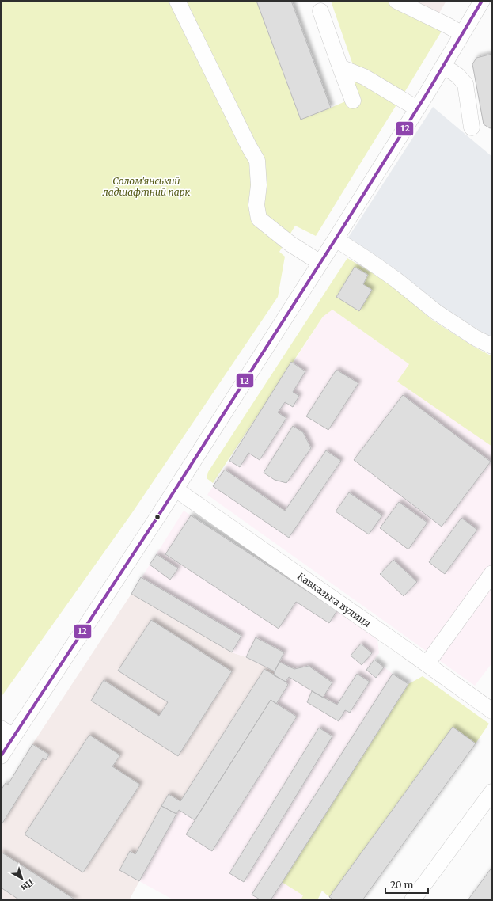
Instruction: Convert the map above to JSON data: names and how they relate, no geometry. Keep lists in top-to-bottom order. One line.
{"streets":{"street":["Кавказька вулиця"]},"parks":["Солом'янський ладшафтний парк"],"lines":["transit line 12"],"scale_bar":"20 m","north":"bottom right"}
